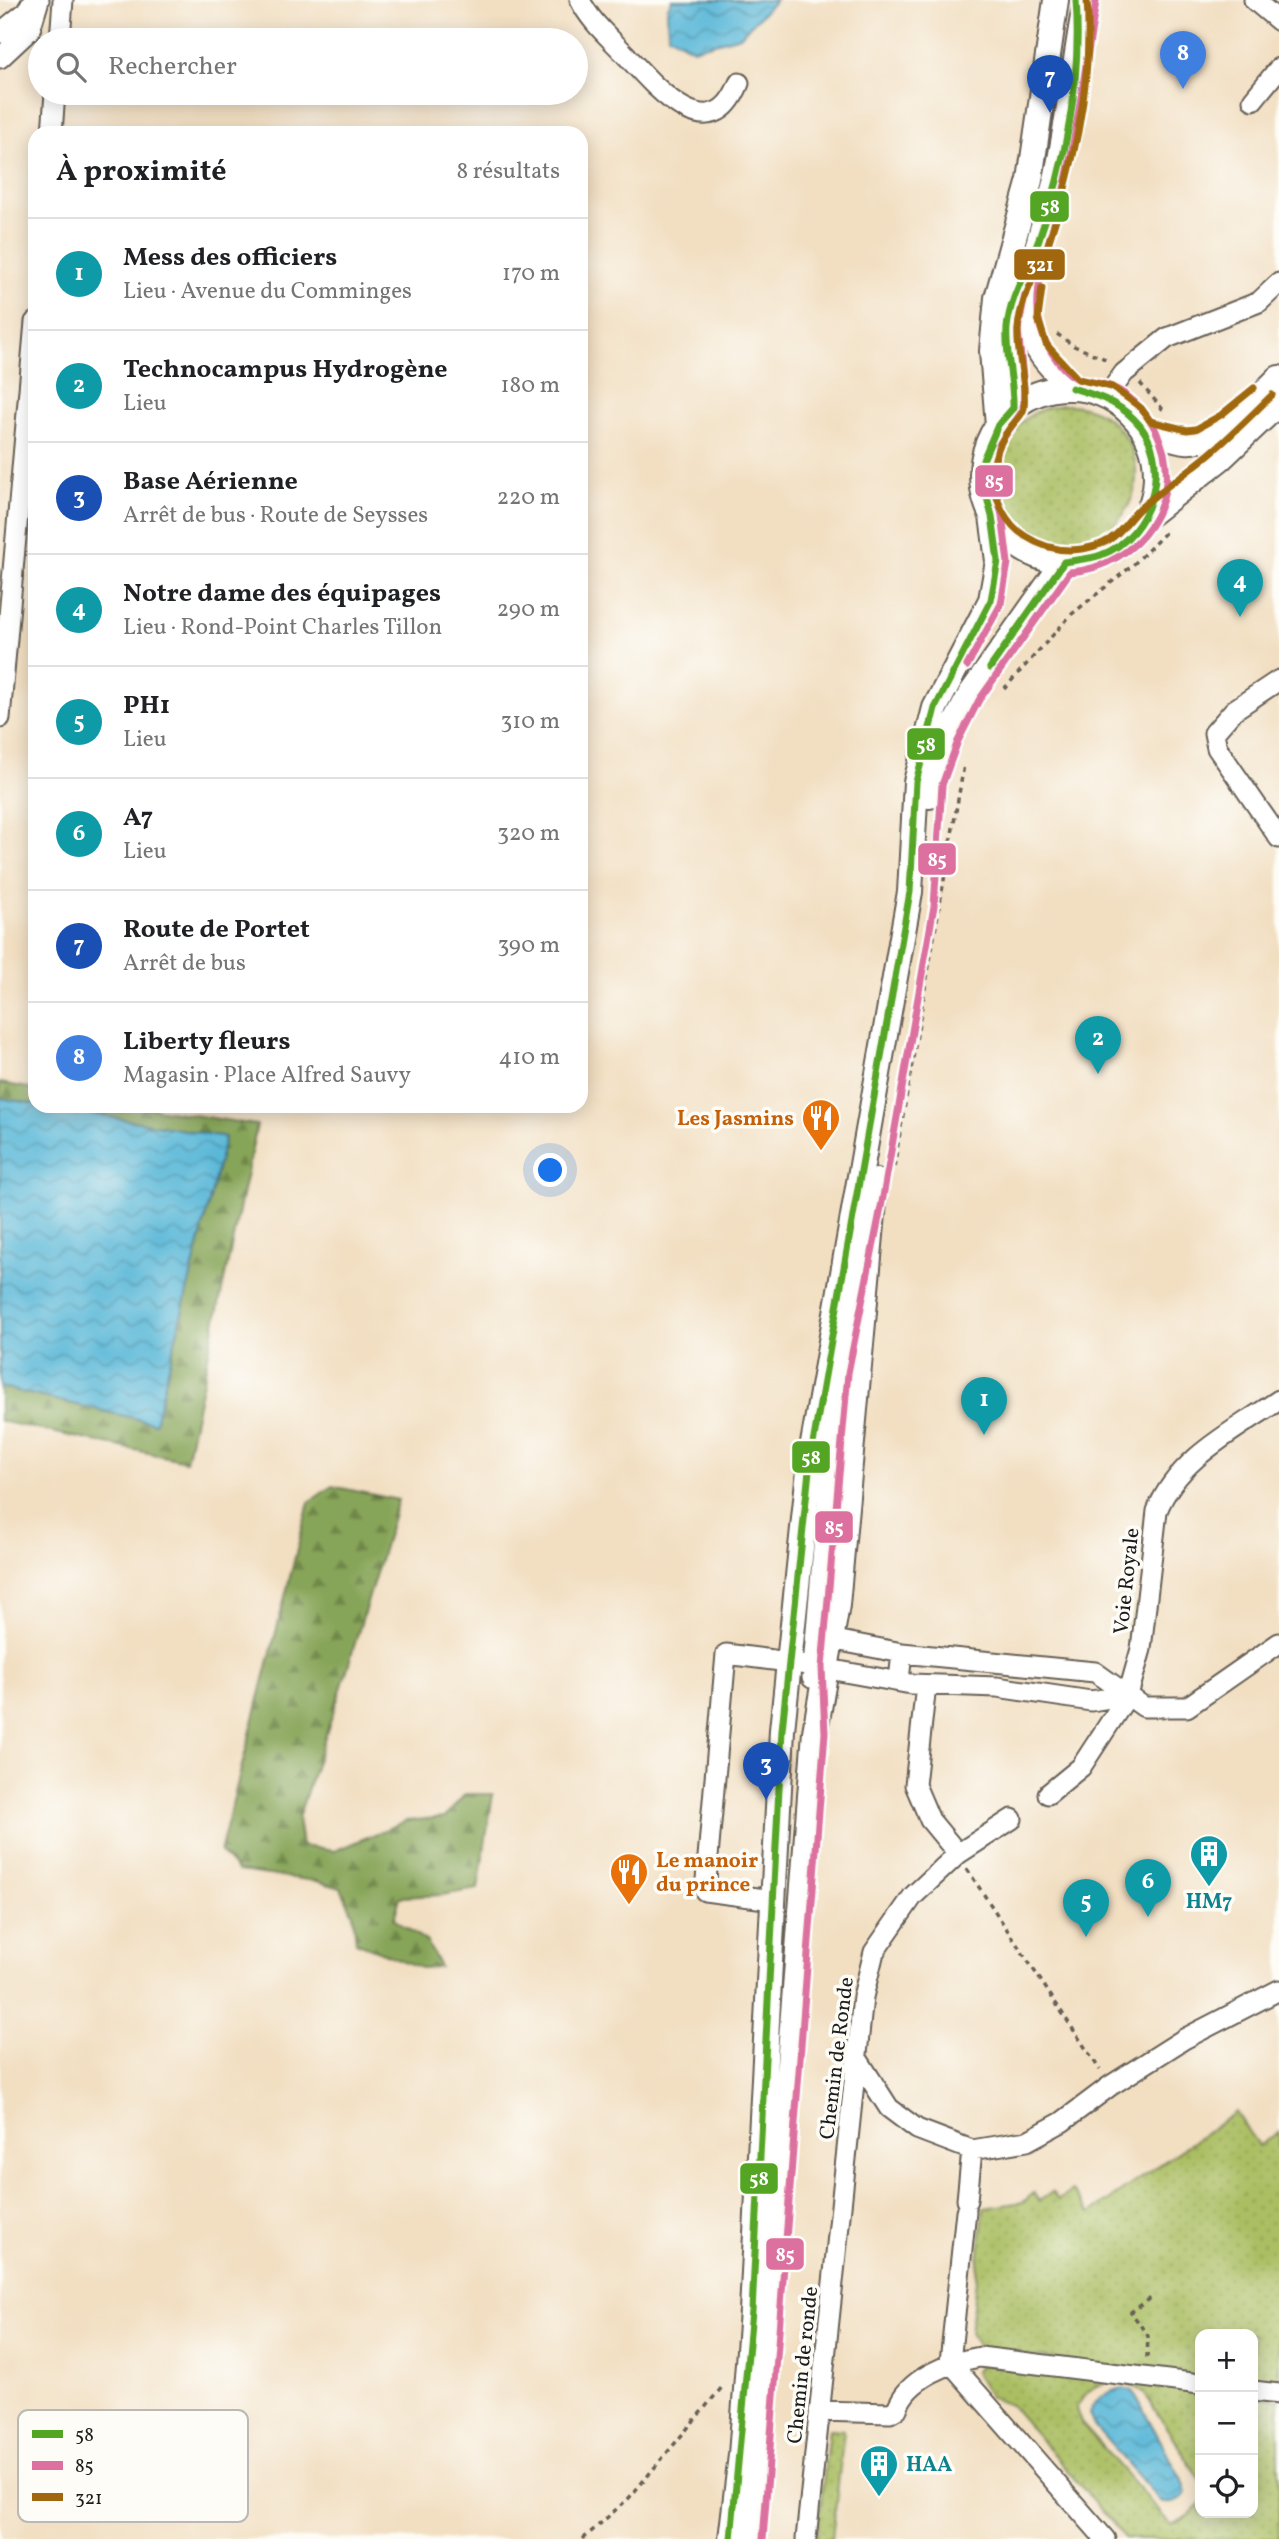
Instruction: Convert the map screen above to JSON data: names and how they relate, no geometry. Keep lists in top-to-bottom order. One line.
{"streets":{"street":["Voie Royale","Chemin de Ronde","Chemin de ronde"]},"crossings":[["Chemin de Ronde","Chemin de ronde"]],"places":{"restaurant":["Les Jasmins","Le manoir du prince"],"building":["HM7","HAA"]},"lines":["transit line 58","transit line 321","transit line 85"],"legend":["58","85","321"],"page":{"search":"Rechercher","pins":["8","7","4","2","1","3","6","5"],"heading":["À proximité","8 résultats"],"list":[{"mark":"1","name":"Mess des officiers","note":"Lieu · Avenue du Comminges","value":"170 m"},{"mark":"2","name":"Technocampus Hydrogène","note":"Lieu","value":"180 m"},{"mark":"3","name":"Base Aérienne","note":"Arrêt de bus · Route de Seysses","value":"220 m"},{"mark":"4","name":"Notre dame des équipages","note":"Lieu · Rond-Point Charles Tillon","value":"290 m"},{"mark":"5","name":"PH1","note":"Lieu","value":"310 m"},{"mark":"6","name":"A7","note":"Lieu","value":"320 m"},{"mark":"7","name":"Route de Portet","note":"Arrêt de bus","value":"390 m"},{"mark":"8","name":"Liberty fleurs","note":"Magasin · Place Alfred Sauvy","value":"410 m"}],"map_buttons":["+","−"]}}
